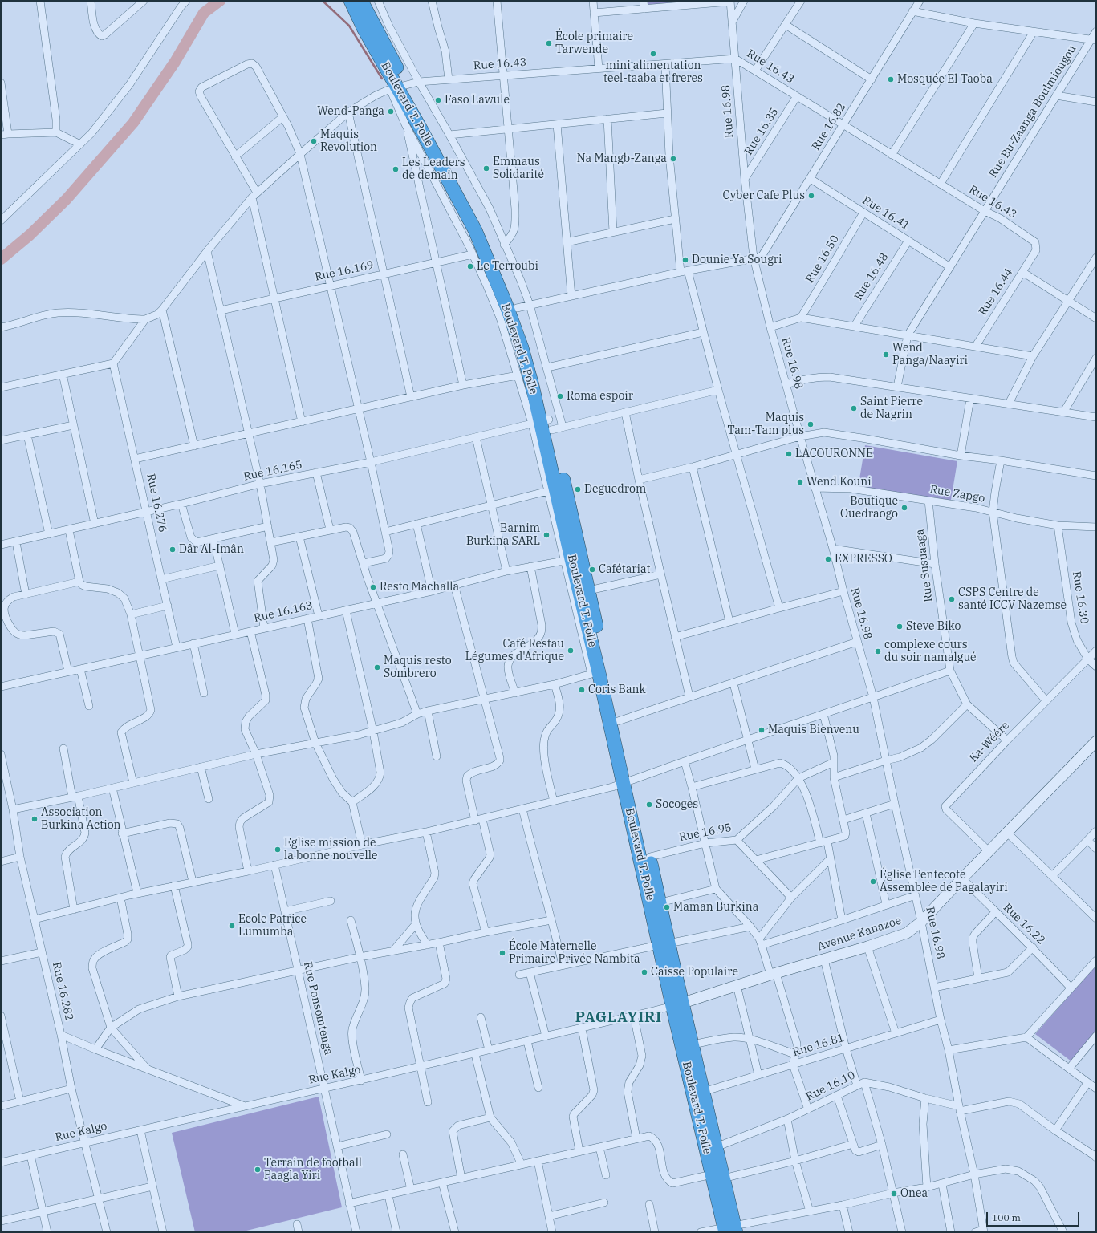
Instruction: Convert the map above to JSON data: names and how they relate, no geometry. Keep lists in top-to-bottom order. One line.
{"streets":{"highway":["Boulevard T. Polle"],"street":["Rue 16.43","Rue 16.98","Rue Bu-Zaanga Boulmiougou","Rue 16.82","Rue 16.35","Rue 16.41","Rue 16.50","Rue 16.169","Rue 16.48","Rue 16.44","Rue 16.165","Rue Zapgo","Rue 16.276","Rue Susuaaga","Rue 16.30","Rue 16.163","Ka-Wéére","Rue 16.95","Rue 16.22","Avenue Kanazoe","Rue 16.282","Rue Ponsomtenga","Rue 16.81","Rue Kalgo","Rue 16.10"]},"crossings":[["Rue 16.43","Boulevard T. Polle"],["Rue 16.43","Rue 16.98"],["Rue 16.43","Rue Bu-Zaanga Boulmiougou"],["Rue 16.43","Rue 16.82"],["Rue 16.43","Rue 16.35"],["Rue 16.43","Rue 16.44"],["Boulevard T. Polle","Rue 16.165"],["Boulevard T. Polle","Rue 16.163"],["Boulevard T. Polle","Rue 16.95"],["Boulevard T. Polle","Avenue Kanazoe"],["Boulevard T. Polle","Rue 16.81"],["Boulevard T. Polle","Rue Kalgo"],["Boulevard T. Polle","Rue 16.10"],["Rue 16.98","Rue 16.82"],["Rue 16.98","Rue 16.35"],["Rue 16.98","Rue Zapgo"],["Rue 16.98","Avenue Kanazoe"],["Rue 16.98","Rue 16.81"],["Rue 16.98","Rue 16.10"],["Rue Bu-Zaanga Boulmiougou","Rue 16.41"],["Rue 16.82","Rue 16.41"],["Rue 16.41","Rue 16.50"],["Rue 16.41","Rue 16.48"],["Rue 16.165","Rue 16.276"],["Rue Zapgo","Rue Susuaaga"],["Rue Zapgo","Rue 16.30"],["Rue 16.276","Rue 16.163"],["Rue Susuaaga","Ka-Wéére"],["Rue 16.30","Ka-Wéére"],["Ka-Wéére","Avenue Kanazoe"],["Rue 16.22","Avenue Kanazoe"],["Avenue Kanazoe","Rue Kalgo"],["Rue 16.282","Rue Kalgo"],["Rue Ponsomtenga","Rue Kalgo"]],"districts":["PAGLAYIRI"],"places":["École primaire Tarwende","mini alimentation teel-taaba et freres","Mosquée El Taoba","Faso Lawule","Wend-Panga","Maquis Revolution","Na Mangb-Zanga","Emmaus Solidarité","Les Leaders de demain","Cyber Cafe Plus","Dounie Ya Sougri","Le Terroubi","Wend Panga/Naayiri","Roma espoir","Saint Pierre de Nagrin","Maquis Tam-Tam plus","LACOURONNE","Wend Kouni","Deguedrom","Boutique Ouedraogo","Barnim Burkina SARL","Dâr Al-Imân","EXPRESSO","Cafétariat","Resto Machalla","CSPS Centre de santé ICCV Nazemse","Steve Biko","Café Restau Légumes d'Afrique","complexe cours du soir namalgué","Maquis resto Sombrero","Coris Bank","Maquis Bienvenu","Socoges","Association Burkina Action","Eglise mission de la bonne nouvelle","Église Pentecote Assemblée de Pagalayiri","Maman Burkina","Ecole Patrice Lumumba","École Maternelle Primaire Privée Nambita","Caisse Populaire","Terrain de football Paagla Yiri","Onea"],"scale_bar":"100 m"}
